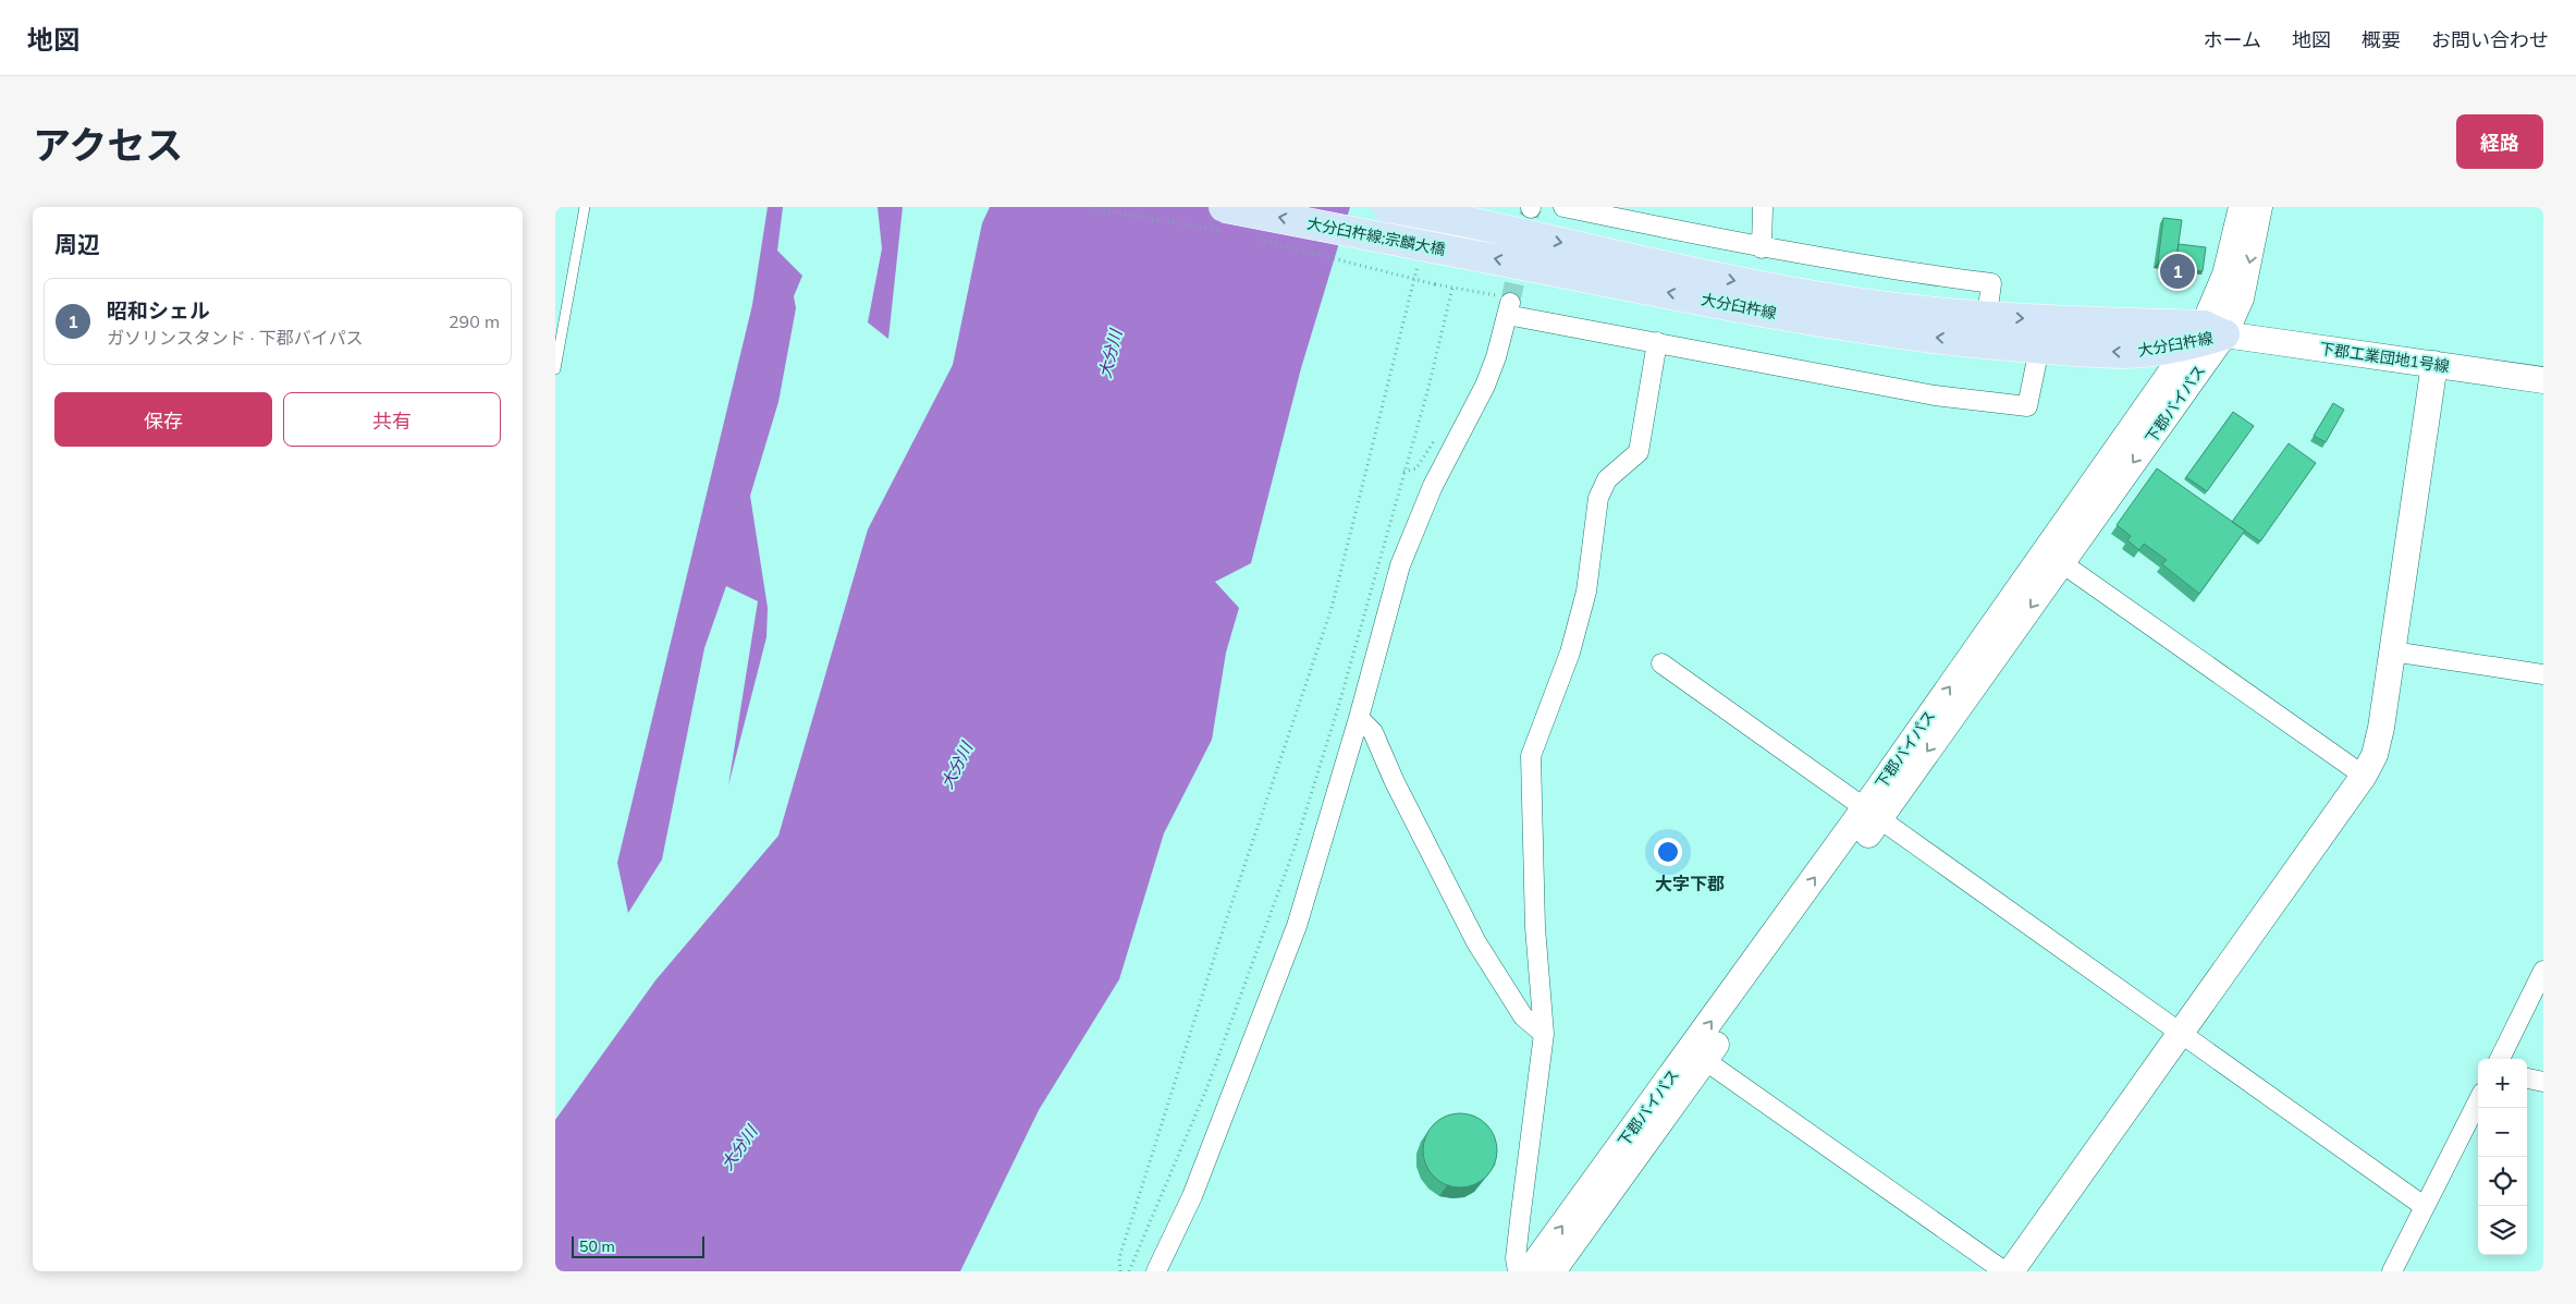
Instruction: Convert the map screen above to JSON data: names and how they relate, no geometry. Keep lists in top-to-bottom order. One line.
{"streets":{"main road":["大分臼杵線;宗麟大橋","大分臼杵線"],"street":["下郡工業団地1号線","下郡バイパス"]},"crossings":[["大分臼杵線;宗麟大橋","大分臼杵線"],["大分臼杵線","下郡工業団地1号線"],["大分臼杵線","下郡バイパス"],["下郡工業団地1号線","下郡バイパス"]],"districts":["大字下郡"],"water":["大分川"],"scale_bar":"50 m","page":{"header":"地図","nav":["ホーム","地図","概要","お問い合わせ"],"title":"アクセス","buttons":["経路",["保存","共有"]],"heading":"周辺","pins":"1","list":[{"mark":"1","name":"昭和シェル","note":"ガソリンスタンド · 下郡バイパス","value":"290 m"}],"map_buttons":["+","−"],"scale":"50 m"}}
